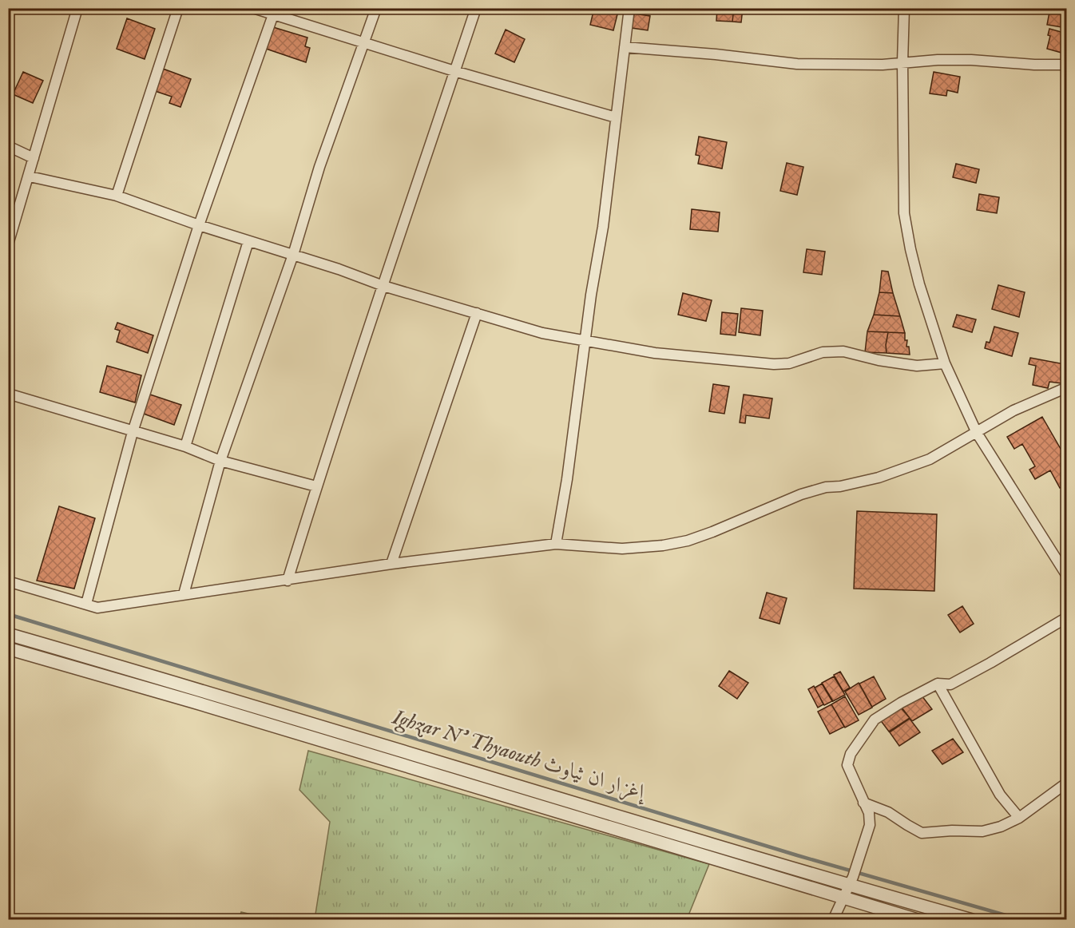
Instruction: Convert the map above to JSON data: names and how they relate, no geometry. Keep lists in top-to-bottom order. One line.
{"water":["Ighzar N' Thyaouth إغزار ان ثياوث"]}
